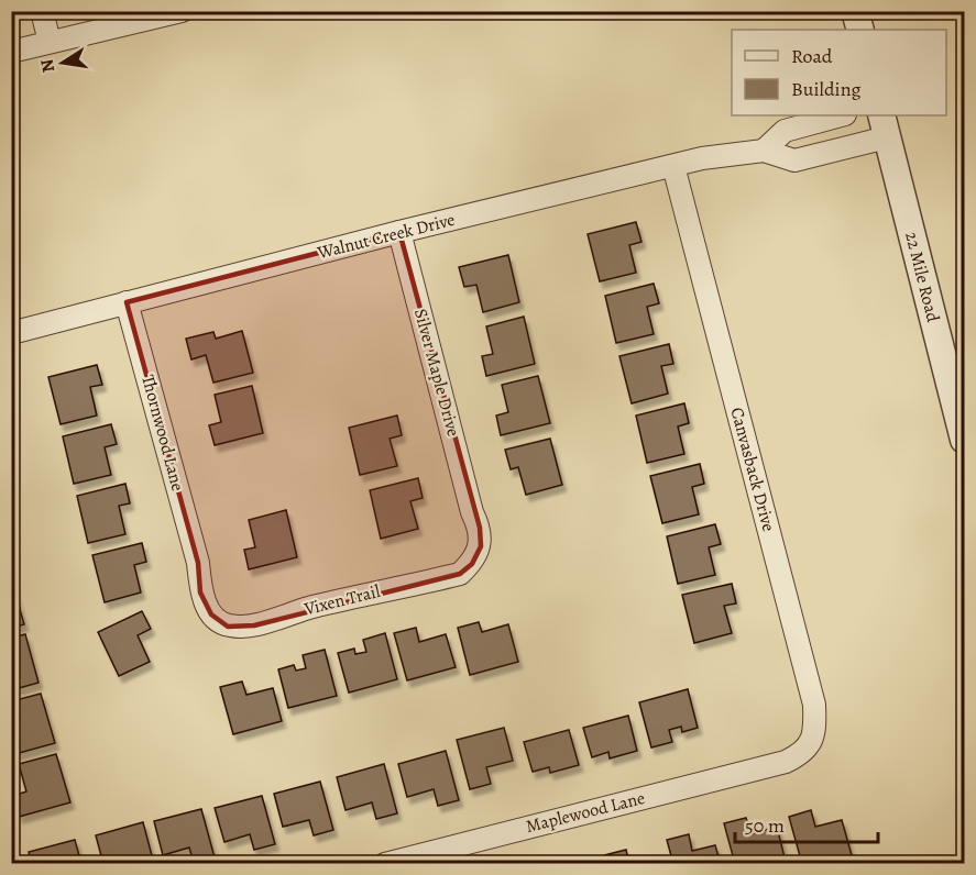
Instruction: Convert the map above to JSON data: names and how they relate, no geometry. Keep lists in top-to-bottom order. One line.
{"streets":{"street":["Walnut Creek Drive","22 Mile Road","Silver Maple Drive","Thornwood Lane","Canvasback Drive","Vixen Trail","Maplewood Lane"]},"crossings":[["Walnut Creek Drive","22 Mile Road"],["Walnut Creek Drive","Silver Maple Drive"],["Walnut Creek Drive","Thornwood Lane"],["Walnut Creek Drive","Canvasback Drive"],["Silver Maple Drive","Vixen Trail"],["Thornwood Lane","Vixen Trail"],["Canvasback Drive","Maplewood Lane"]],"legend":["Road","Building"],"scale_bar":"50 m","north":"left"}
